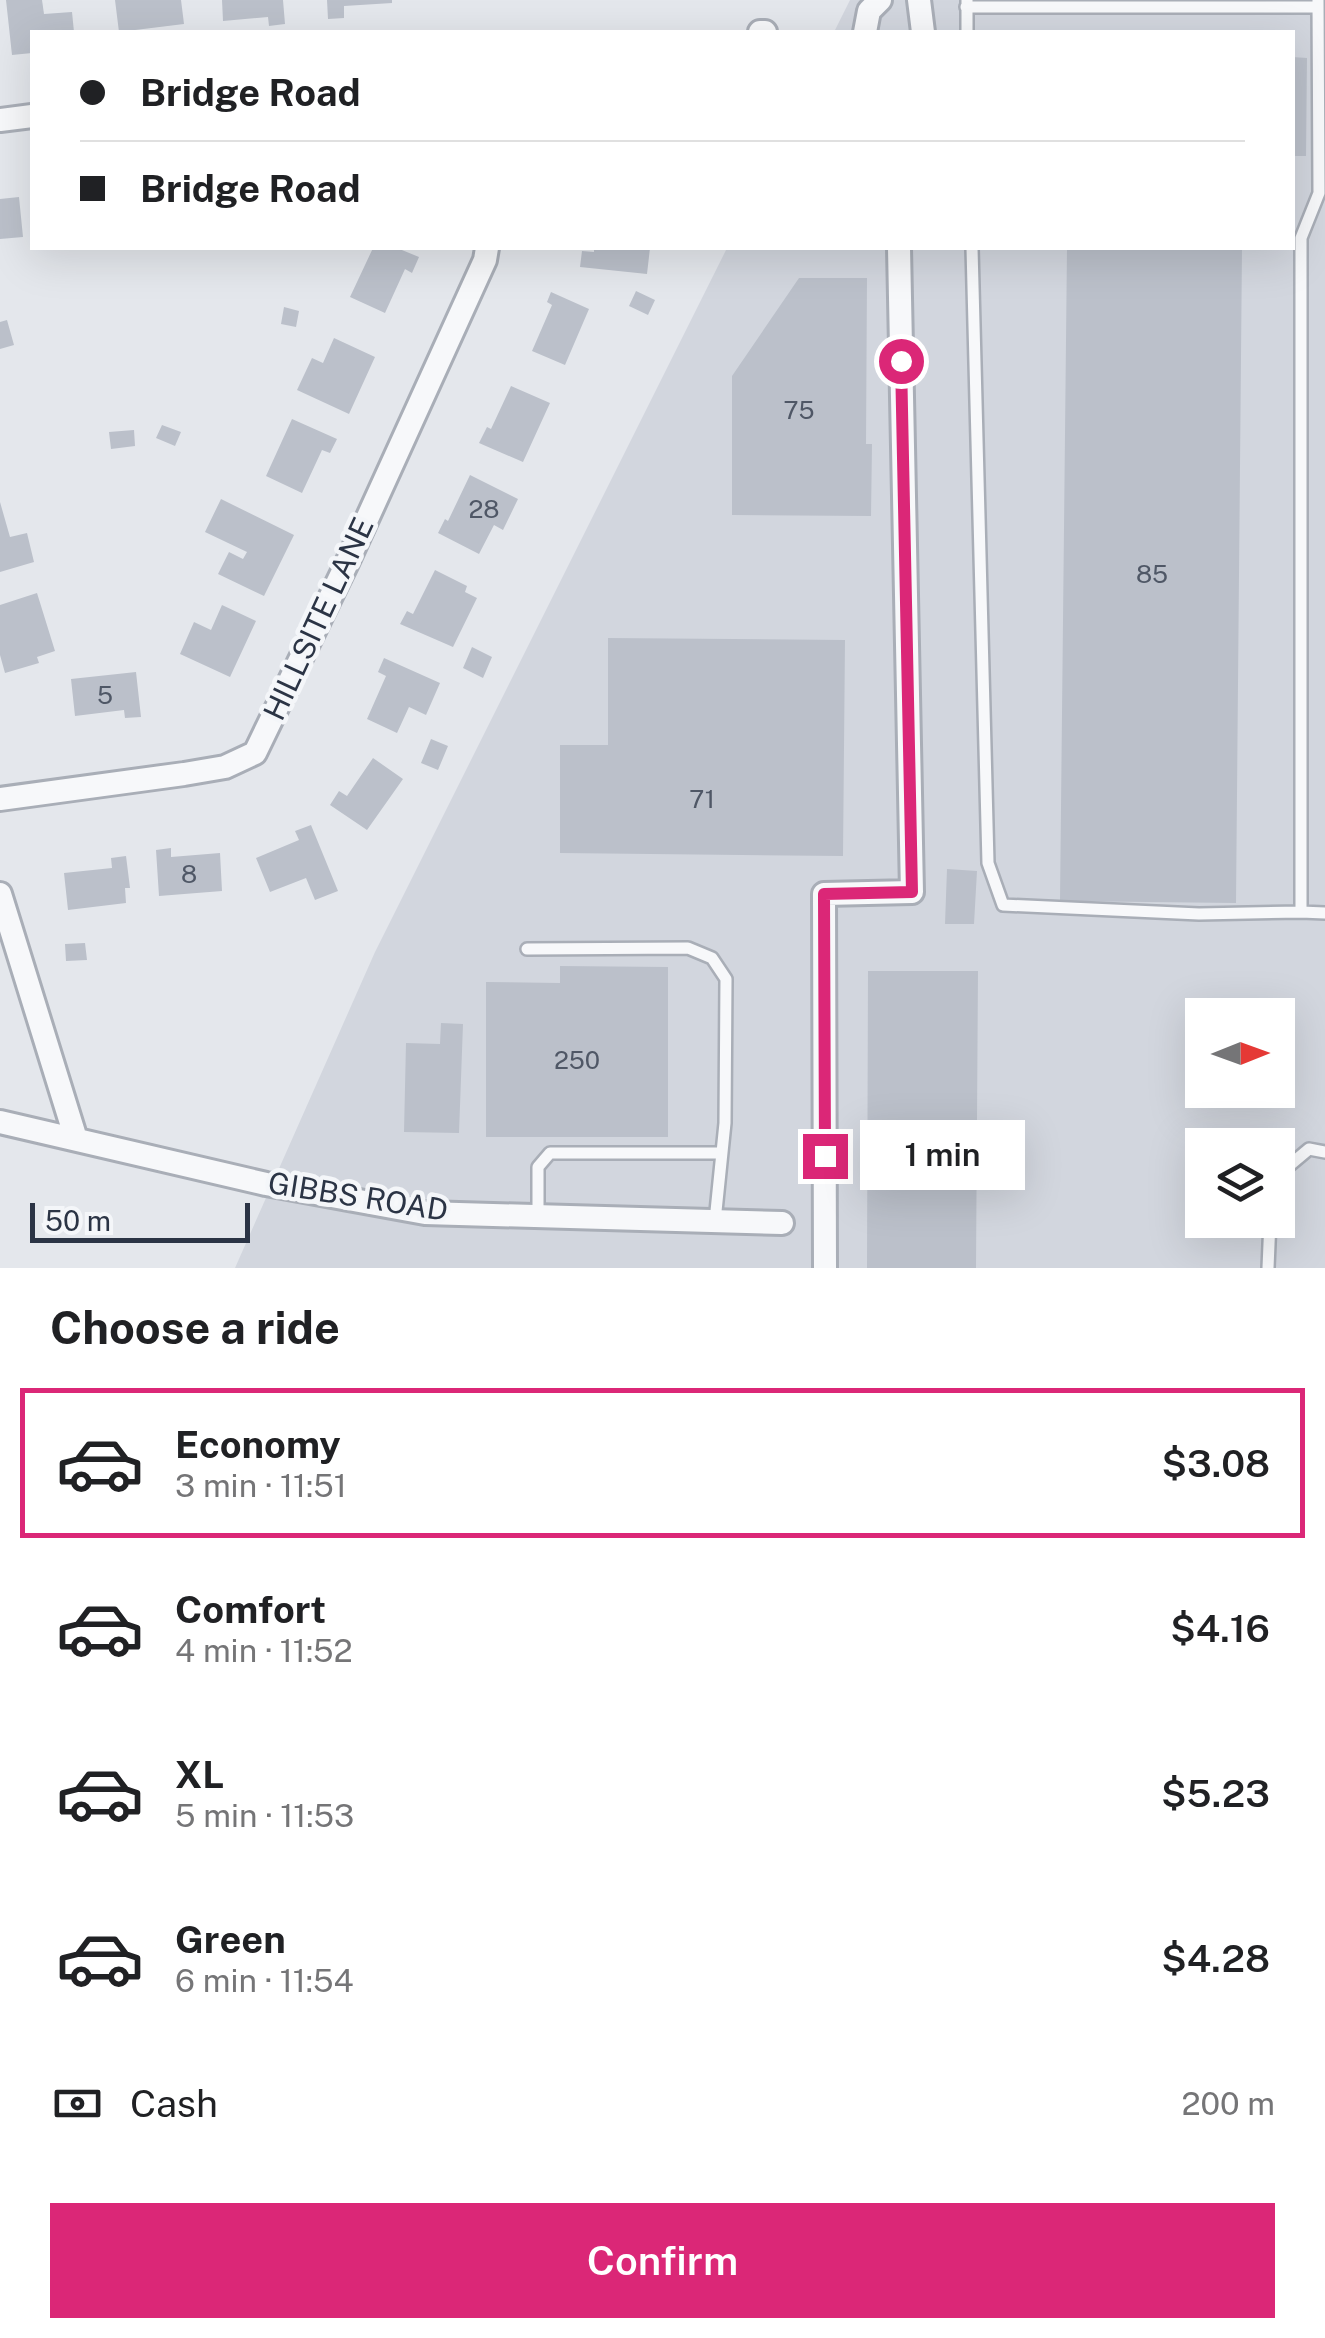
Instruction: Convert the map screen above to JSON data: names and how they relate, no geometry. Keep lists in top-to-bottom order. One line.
{"streets":{"street":["HILLSITE LANE","GIBBS ROAD"]},"house_numbers":["75","28","85","5","71","8","250"],"scale_bar":"50 m","north":"right","page":{"banner":["Bridge Road","Bridge Road"],"bubble":"1 min","scale":"50 m","heading":"Choose a ride","list":[{"name":"Economy","note":"3 min · 11:51","value":"$3.08"},{"name":"Comfort","note":"4 min · 11:52","value":"$4.16"},{"name":"XL","note":"5 min · 11:53","value":"$5.23"},{"name":"Green","note":"6 min · 11:54","value":"$4.28"}],"pay":["Cash","200 m"],"buttons":"Confirm"}}
